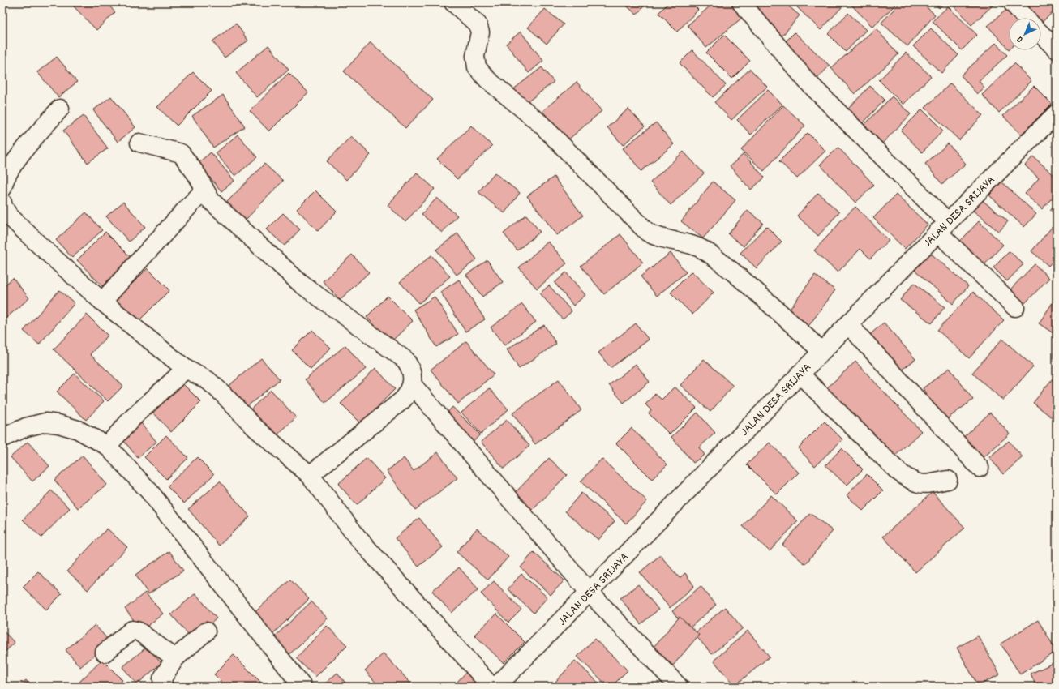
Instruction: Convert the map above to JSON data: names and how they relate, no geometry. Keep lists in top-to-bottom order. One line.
{"streets":{"street":["JALAN DESA SRIJAYA"]},"north":"bottom left"}
